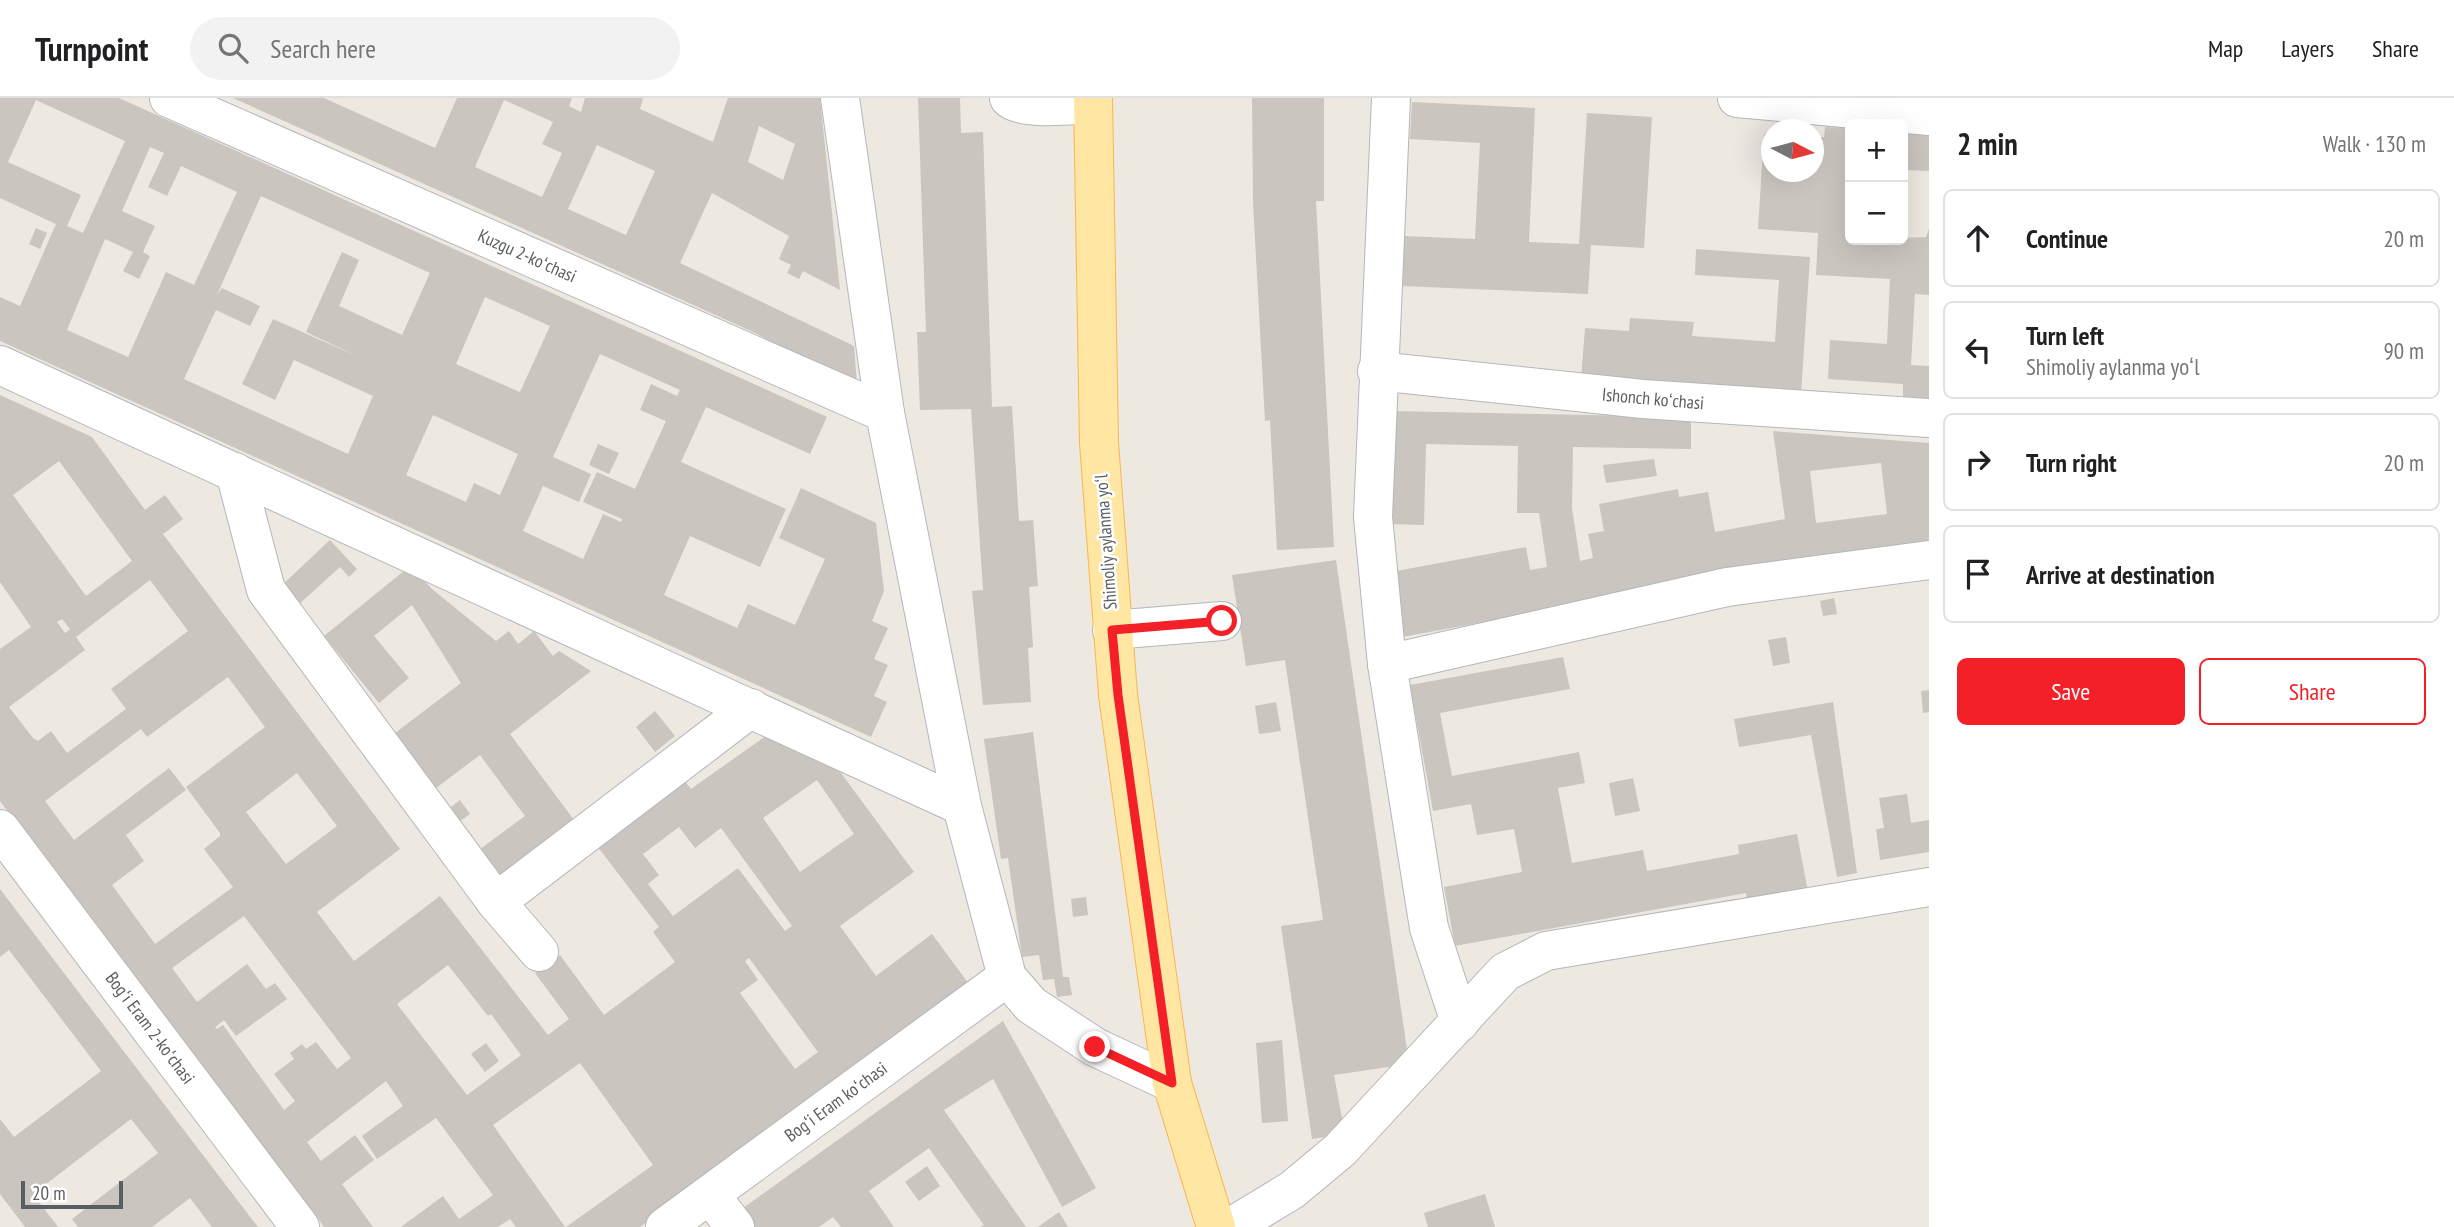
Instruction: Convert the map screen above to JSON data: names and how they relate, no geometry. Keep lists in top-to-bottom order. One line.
{"streets":{"main road":["Shimoliy aylanma yoʻl"],"street":["Kuzgu 2-koʻchasi","Ishonch koʻchasi","Bogʻi Eram 2-koʻchasi","Bogʻi Eram koʻchasi"]},"scale_bar":"20 m","north":"right","page":{"header":"Turnpoint","search":"Search here","nav":["Map","Layers","Share"],"heading":["2 min","Walk · 130 m"],"map_buttons":["+","−"],"list":[["Continue","20 m"],["Turn left","Shimoliy aylanma yoʻl","90 m"],["Turn right","20 m"],"Arrive at destination"],"buttons":["Save","Share"],"scale":"20 m"}}
